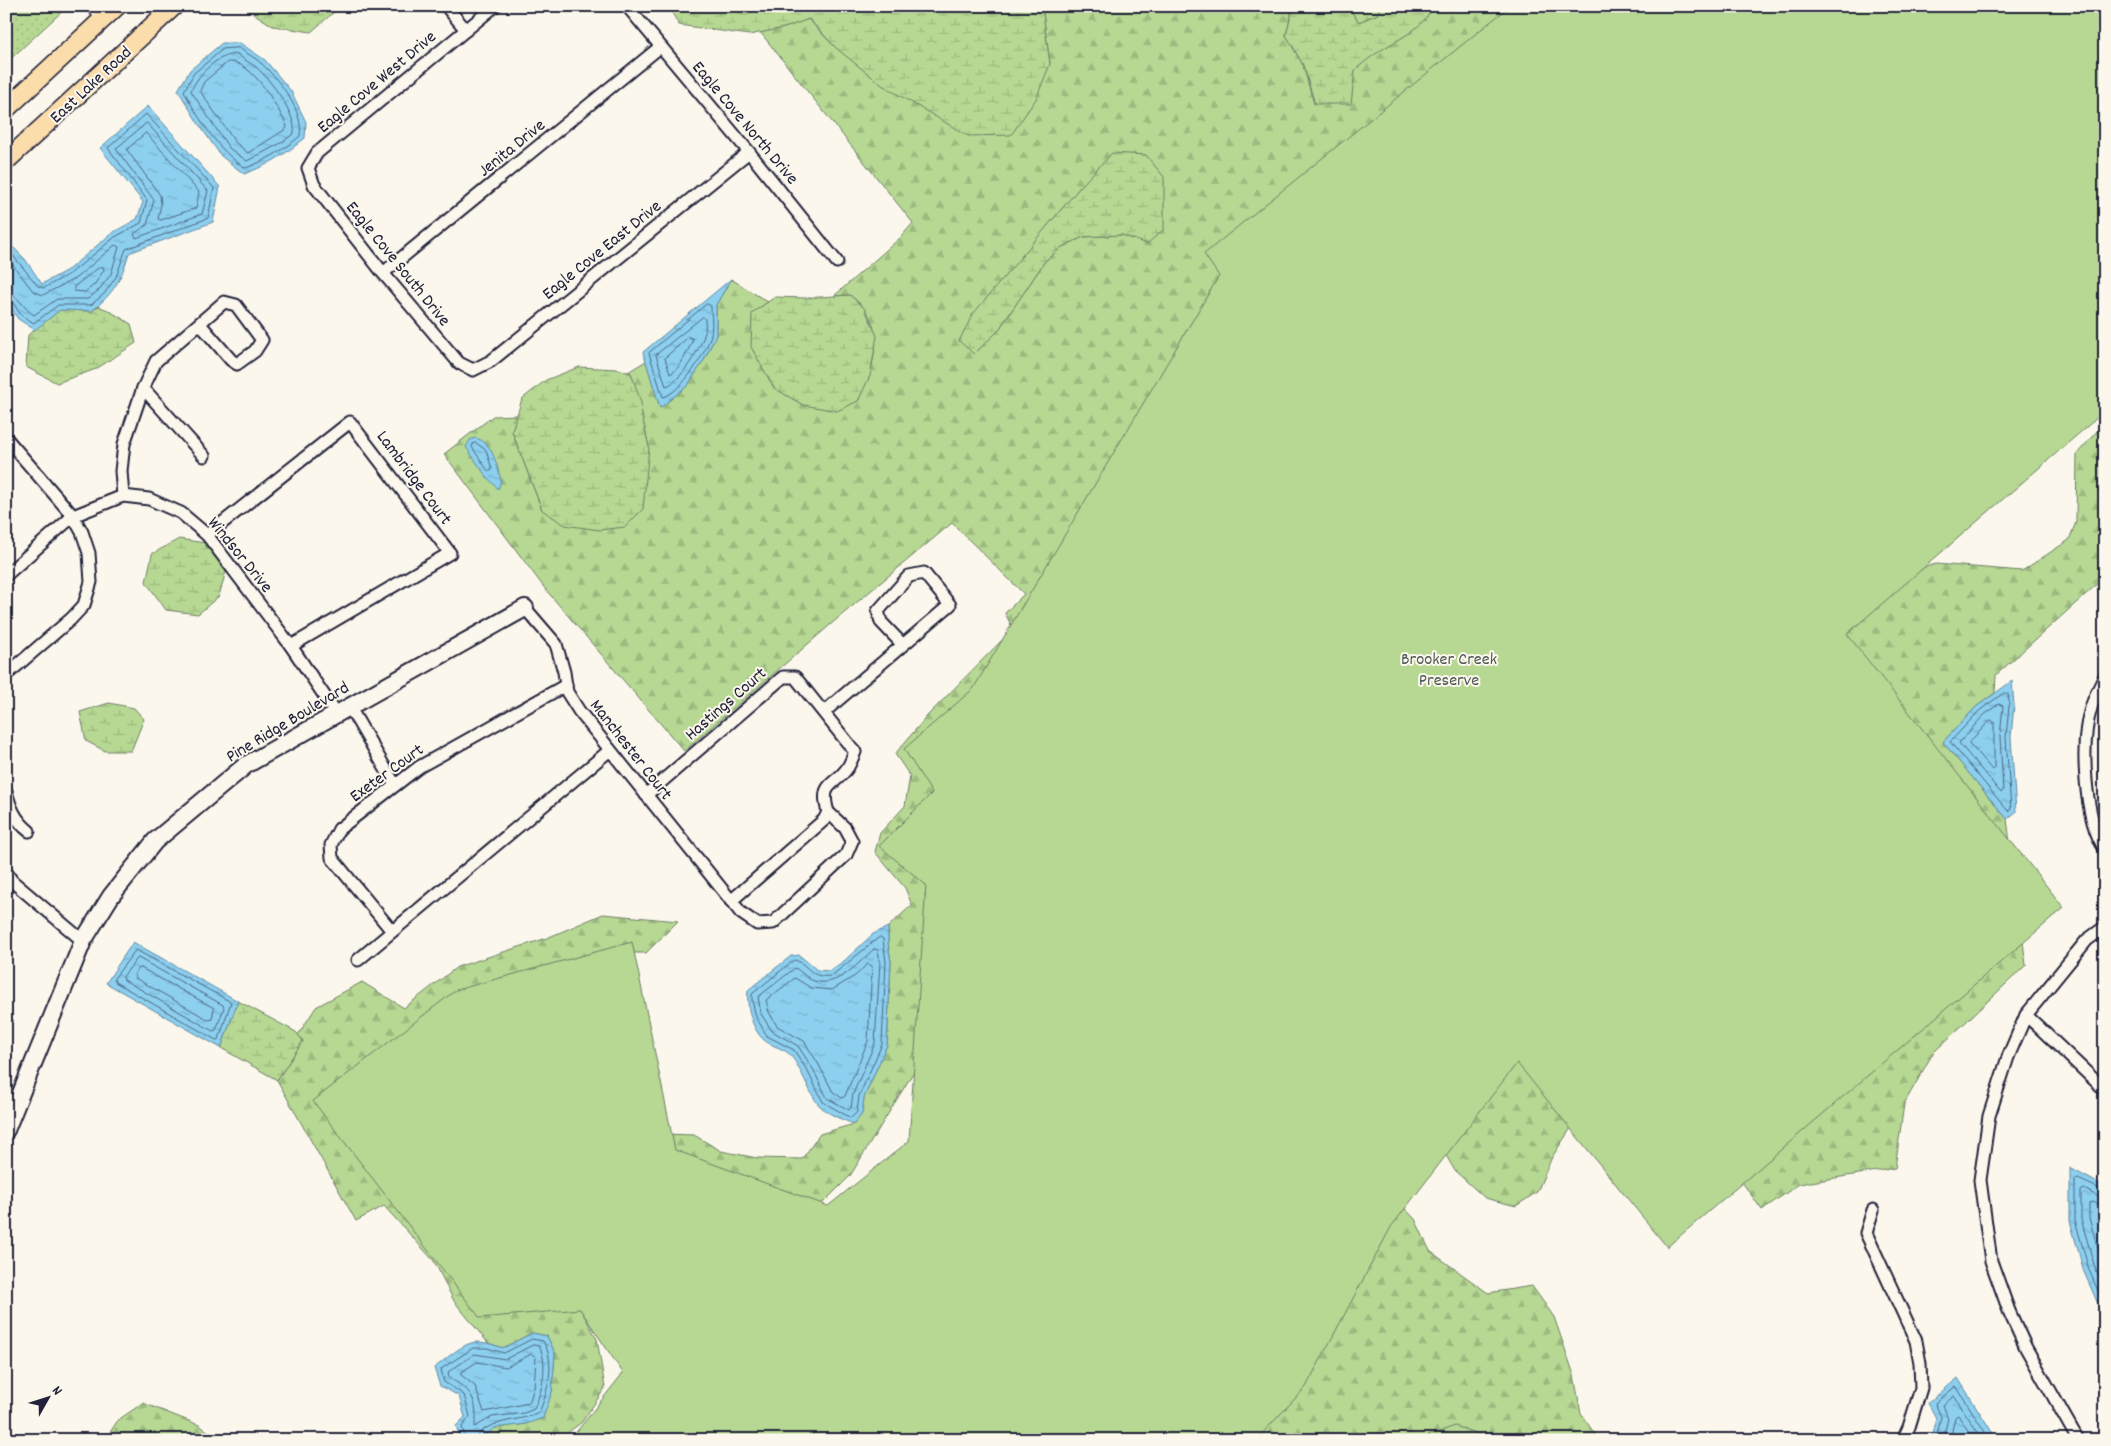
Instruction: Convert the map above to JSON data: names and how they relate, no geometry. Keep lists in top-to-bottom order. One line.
{"streets":{"main road":["East Lake Road"],"street":["Eagle Cove West Drive","Eagle Cove North Drive","Jenita Drive","Eagle Cove East Drive","Eagle Cove South Drive","Lambridge Court","Windsor Drive","Hastings Court","Pine Ridge Boulevard","Manchester Court","Exeter Court"]},"crossings":[["Eagle Cove West Drive","Eagle Cove South Drive"],["Eagle Cove North Drive","Jenita Drive"],["Eagle Cove North Drive","Eagle Cove East Drive"],["Jenita Drive","Eagle Cove South Drive"],["Eagle Cove East Drive","Eagle Cove South Drive"],["Lambridge Court","Windsor Drive"],["Windsor Drive","Pine Ridge Boulevard"],["Windsor Drive","Exeter Court"],["Hastings Court","Manchester Court"],["Pine Ridge Boulevard","Manchester Court"],["Manchester Court","Exeter Court"]],"parks":["Brooker Creek Preserve"],"north":"top right"}
